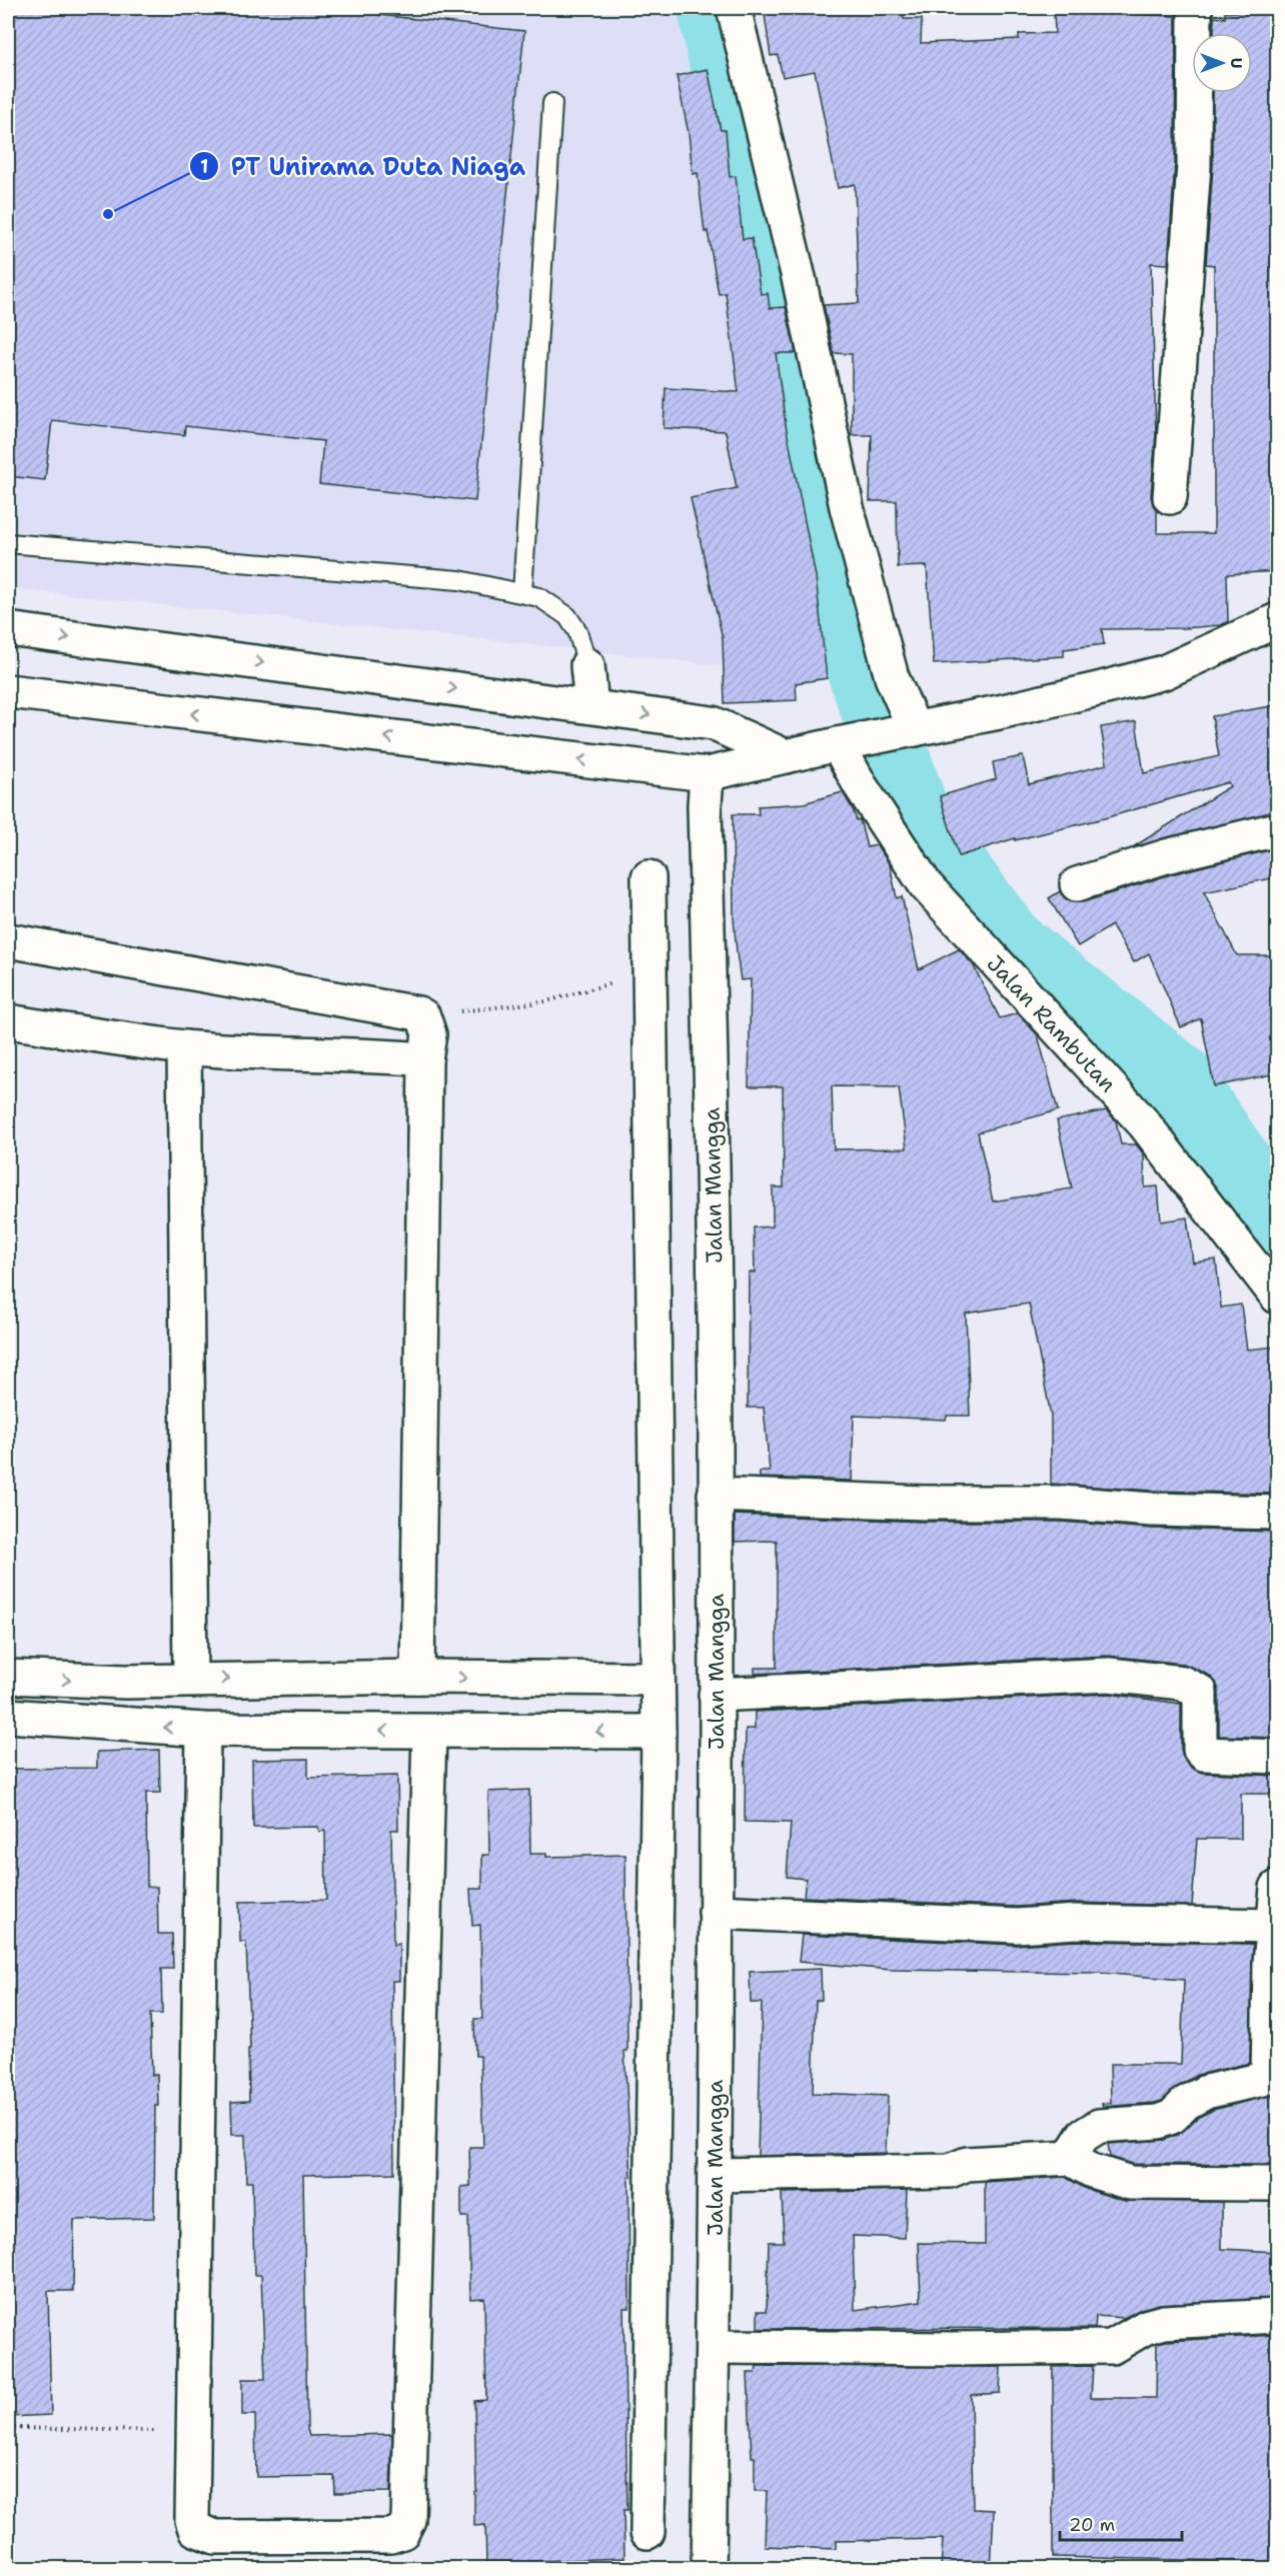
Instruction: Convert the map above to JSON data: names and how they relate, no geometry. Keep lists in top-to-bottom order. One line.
{"streets":{"street":["Jalan Rambutan","Jalan Mangga"]},"places":["PT Unirama Duta Niaga"],"scale_bar":"20 m","north":"right"}
